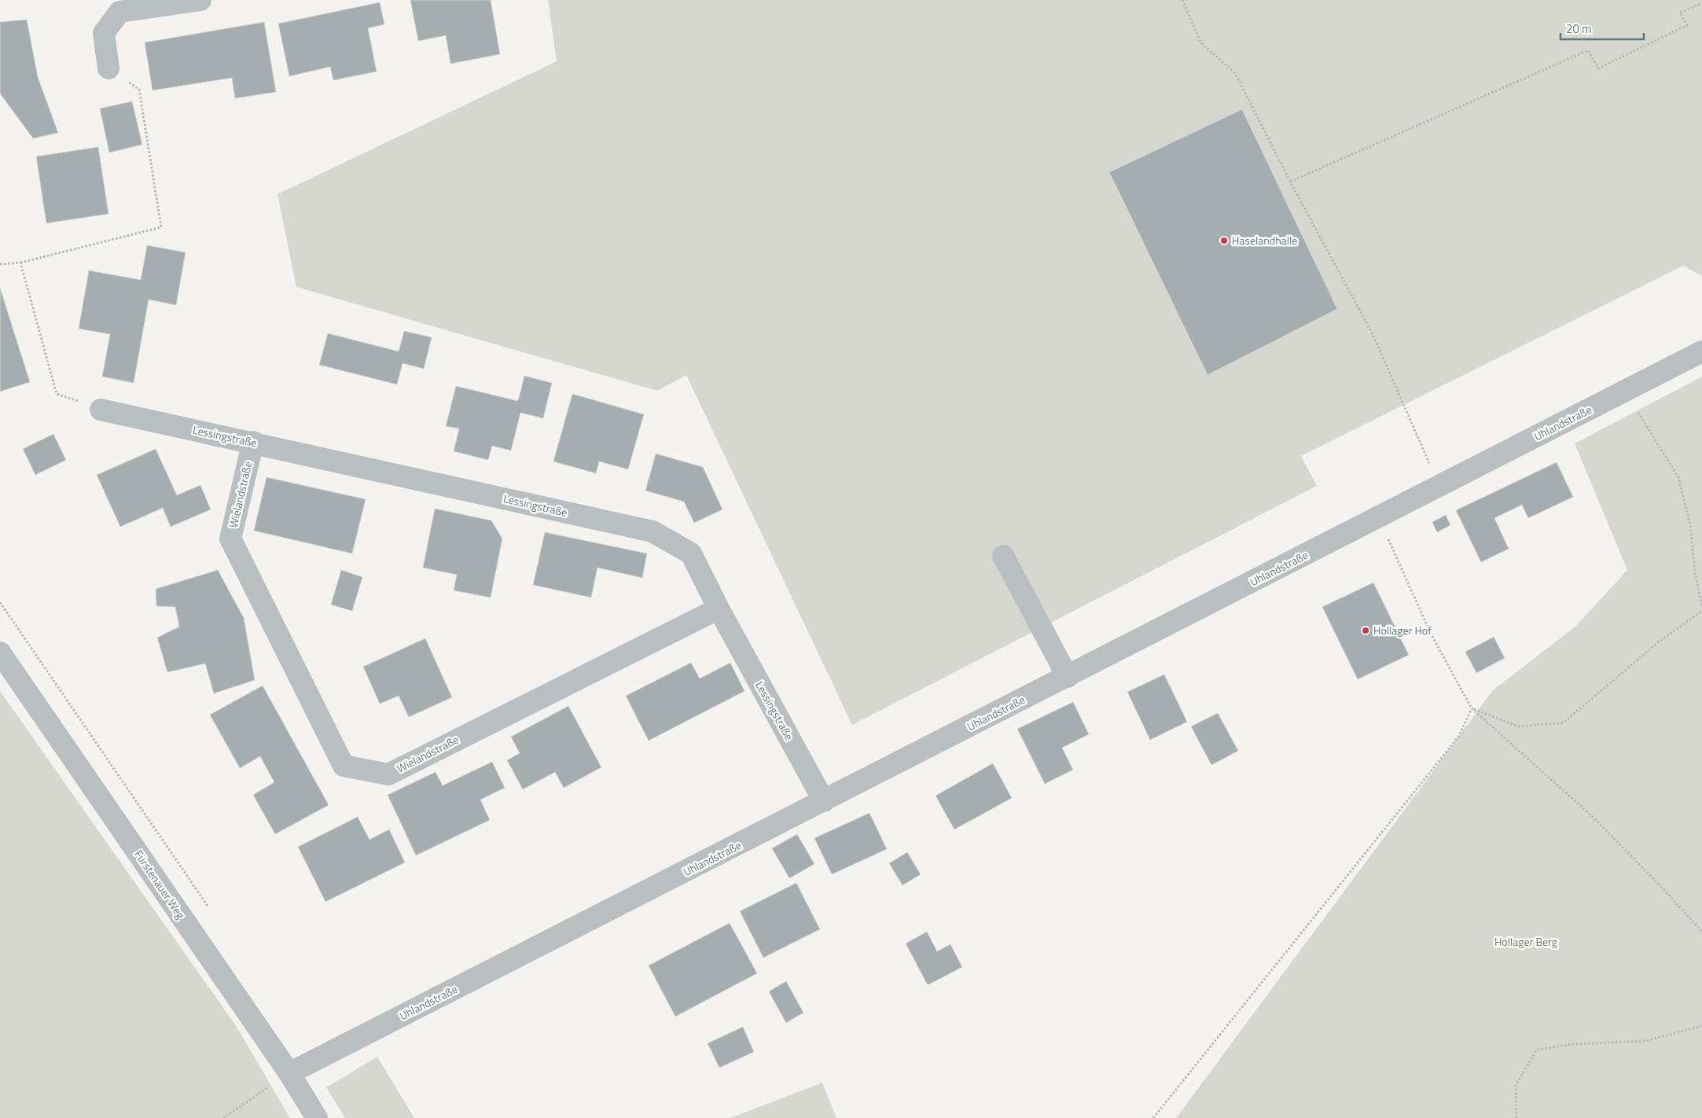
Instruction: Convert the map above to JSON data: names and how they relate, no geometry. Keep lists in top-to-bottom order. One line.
{"streets":{"street":["Uhlandstraße","Lessingstraße","Wielandstraße","Fürstenauer Weg"]},"crossings":[["Uhlandstraße","Lessingstraße"],["Uhlandstraße","Fürstenauer Weg"],["Lessingstraße","Wielandstraße"]],"parks":["Hollager Berg"],"places":["Haselandhalle","Hollager Hof"],"scale_bar":"20 m"}
